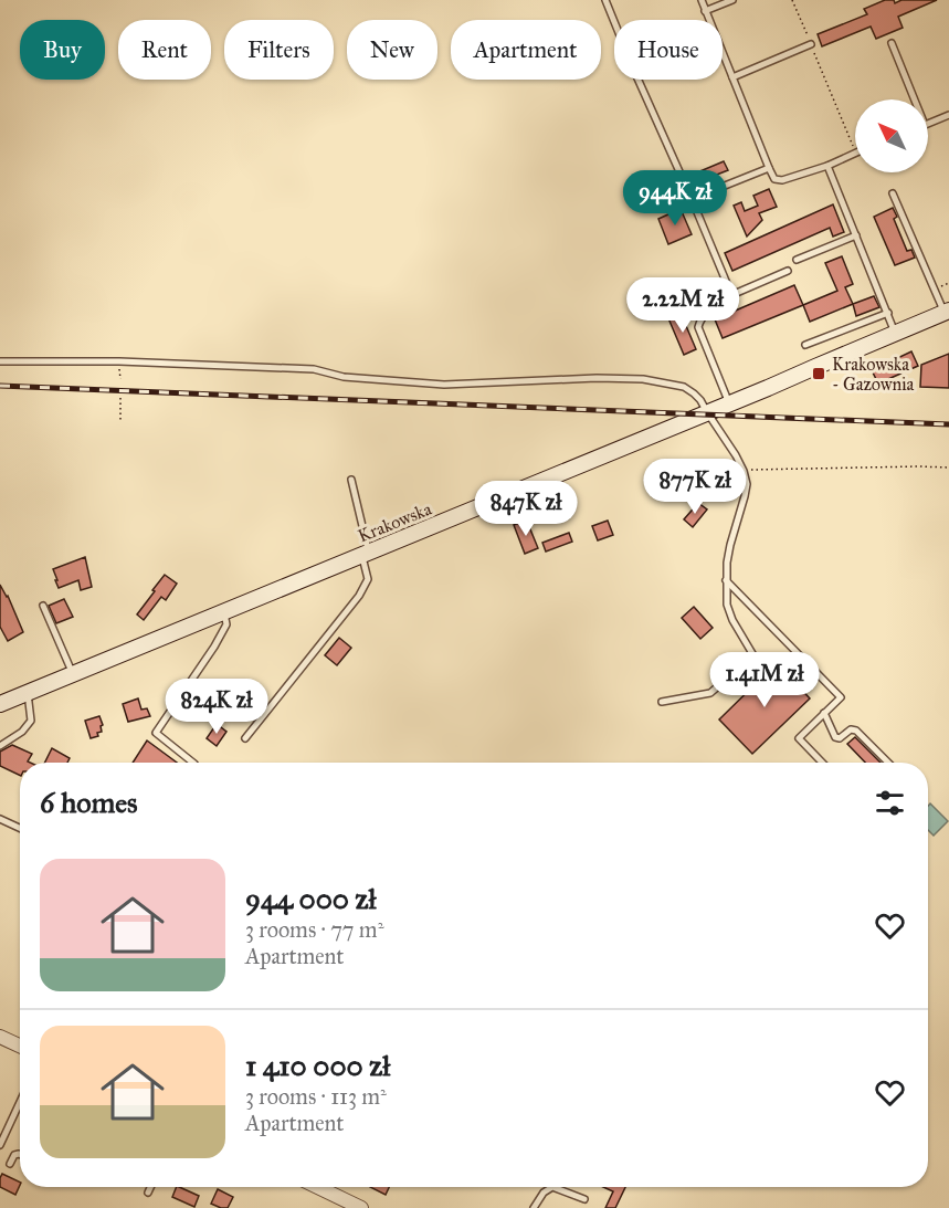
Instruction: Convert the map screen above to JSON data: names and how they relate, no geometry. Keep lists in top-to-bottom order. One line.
{"streets":{"main road":["Krakowska"]},"places":{"transit":["Krakowska - Gazownia"]},"north":"top left","page":{"chip":["Buy","Rent","Filters","New","Apartment","House"],"price":["944K zł","2.22M zł","877K zł","847K zł","1.41M zł","824K zł"],"heading":"6 homes","list":[{"name":"944 000 zł","note":"3 rooms · 77 m² · Apartment"},{"name":"1 410 000 zł","note":"3 rooms · 113 m² · Apartment"}]}}
